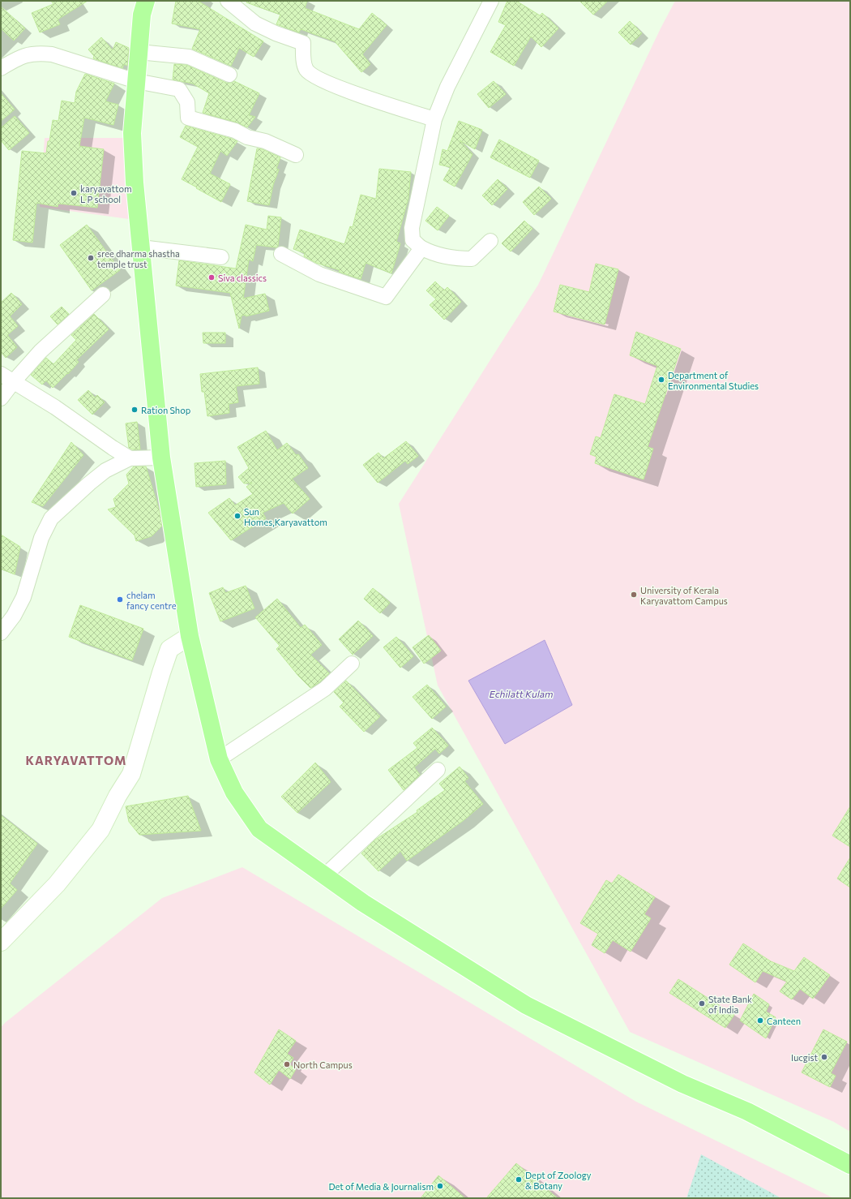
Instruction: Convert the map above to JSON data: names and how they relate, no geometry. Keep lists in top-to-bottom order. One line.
{"districts":["KARYAVATTOM"],"water":["Echilatt Kulam"],"places":["karyavattom L P school","sree dharma shastha temple trust","Siva classics","Department of Environmental Studies","Ration Shop","Sun Homes,Karyavattom","University of Kerala Karyavattom Campus","chelam fancy centre","State Bank of India","Canteen","Iucgist","North Campus","Dept of Zoology & Botany","Det of Media & Journalism"]}
